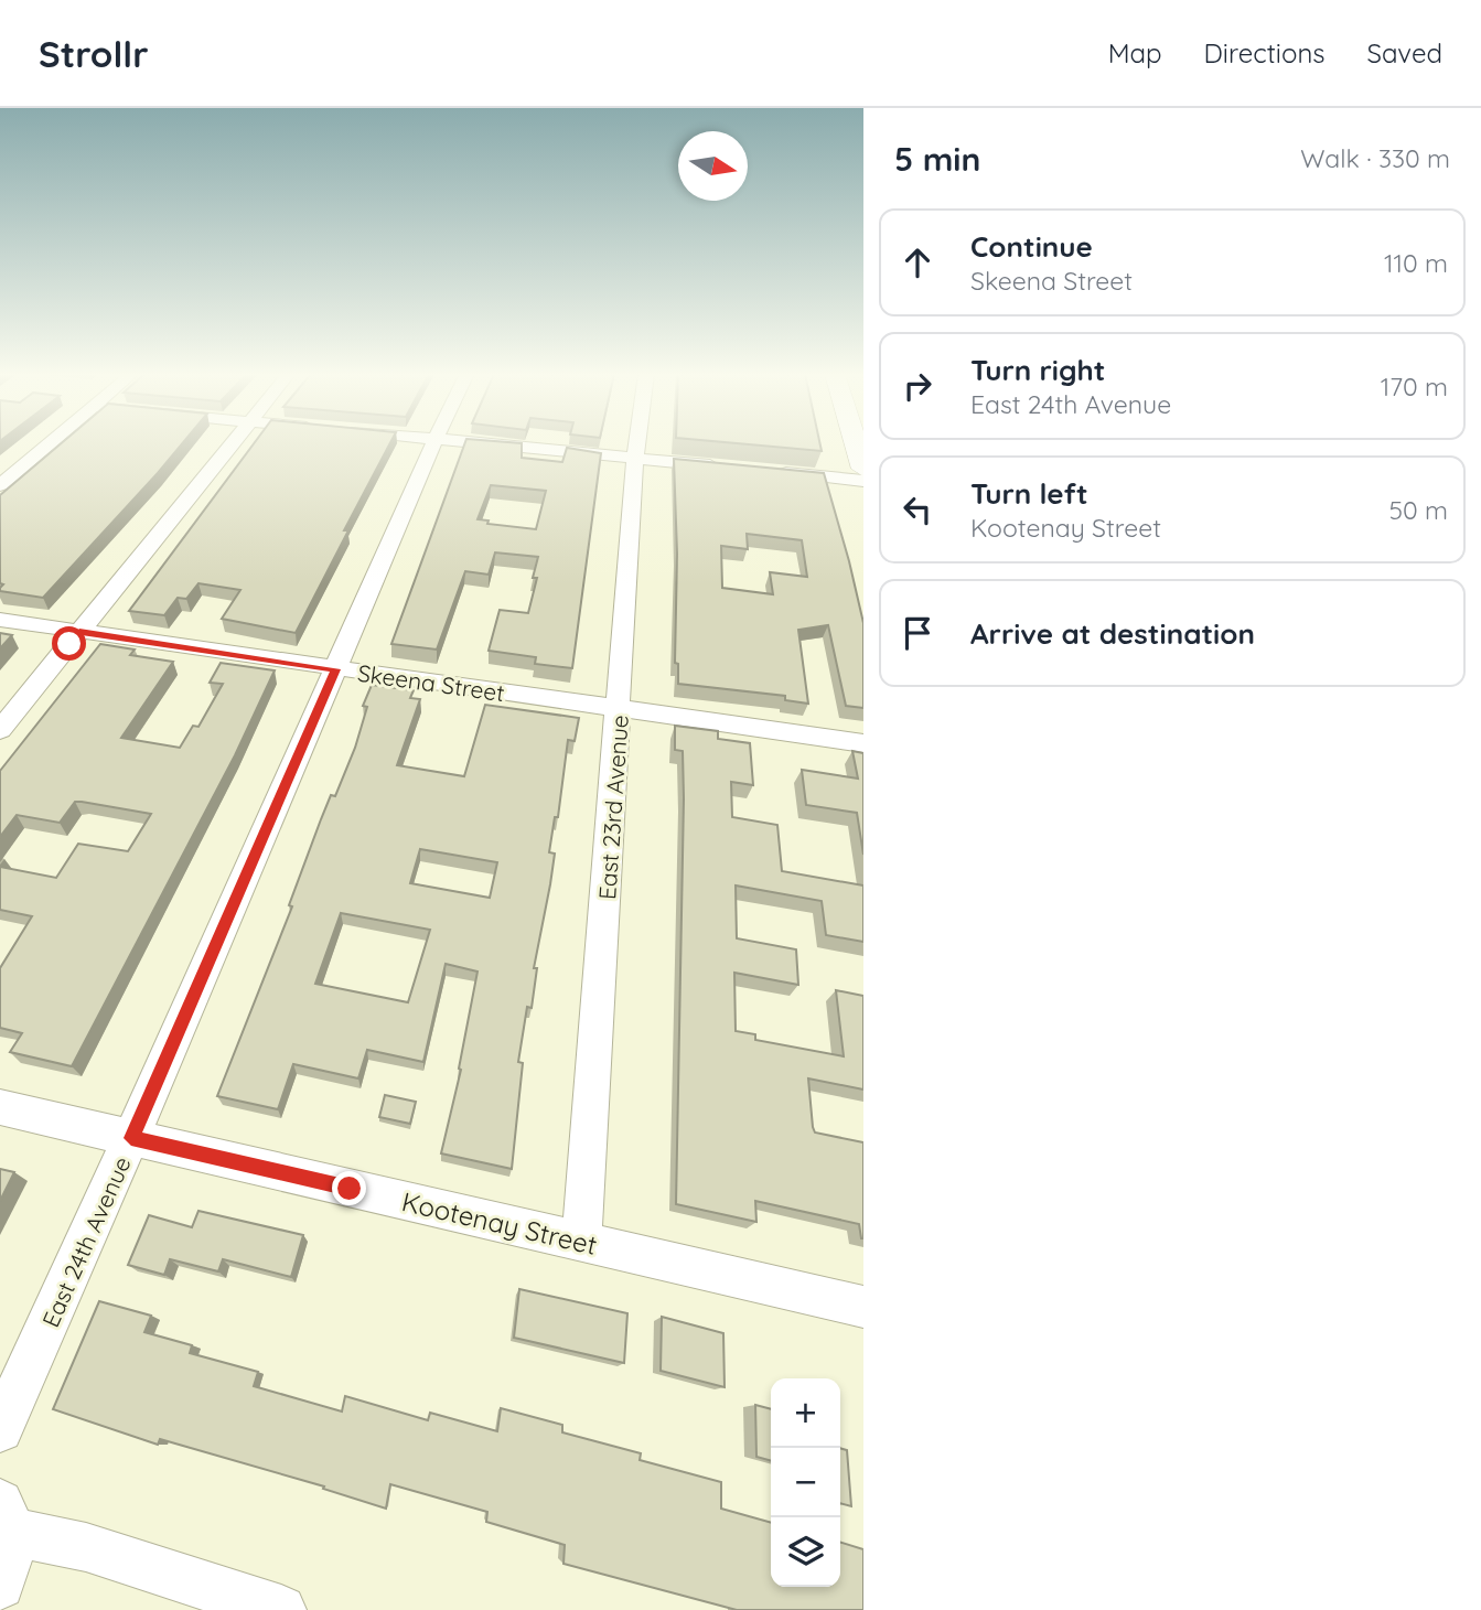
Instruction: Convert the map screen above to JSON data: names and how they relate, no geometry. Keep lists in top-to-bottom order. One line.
{"streets":{"street":["Skeena Street","East 23rd Avenue","Kootenay Street","East 24th Avenue"]},"crossings":[["Skeena Street","East 23rd Avenue"],["Skeena Street","East 24th Avenue"],["East 23rd Avenue","Kootenay Street"],["Kootenay Street","East 24th Avenue"]],"north":"right","page":{"header":"Strollr","nav":["Map","Directions","Saved"],"heading":["5 min","Walk · 330 m"],"list":[["Continue","Skeena Street","110 m"],["Turn right","East 24th Avenue","170 m"],["Turn left","Kootenay Street","50 m"],"Arrive at destination"],"map_buttons":["+","−"]}}
